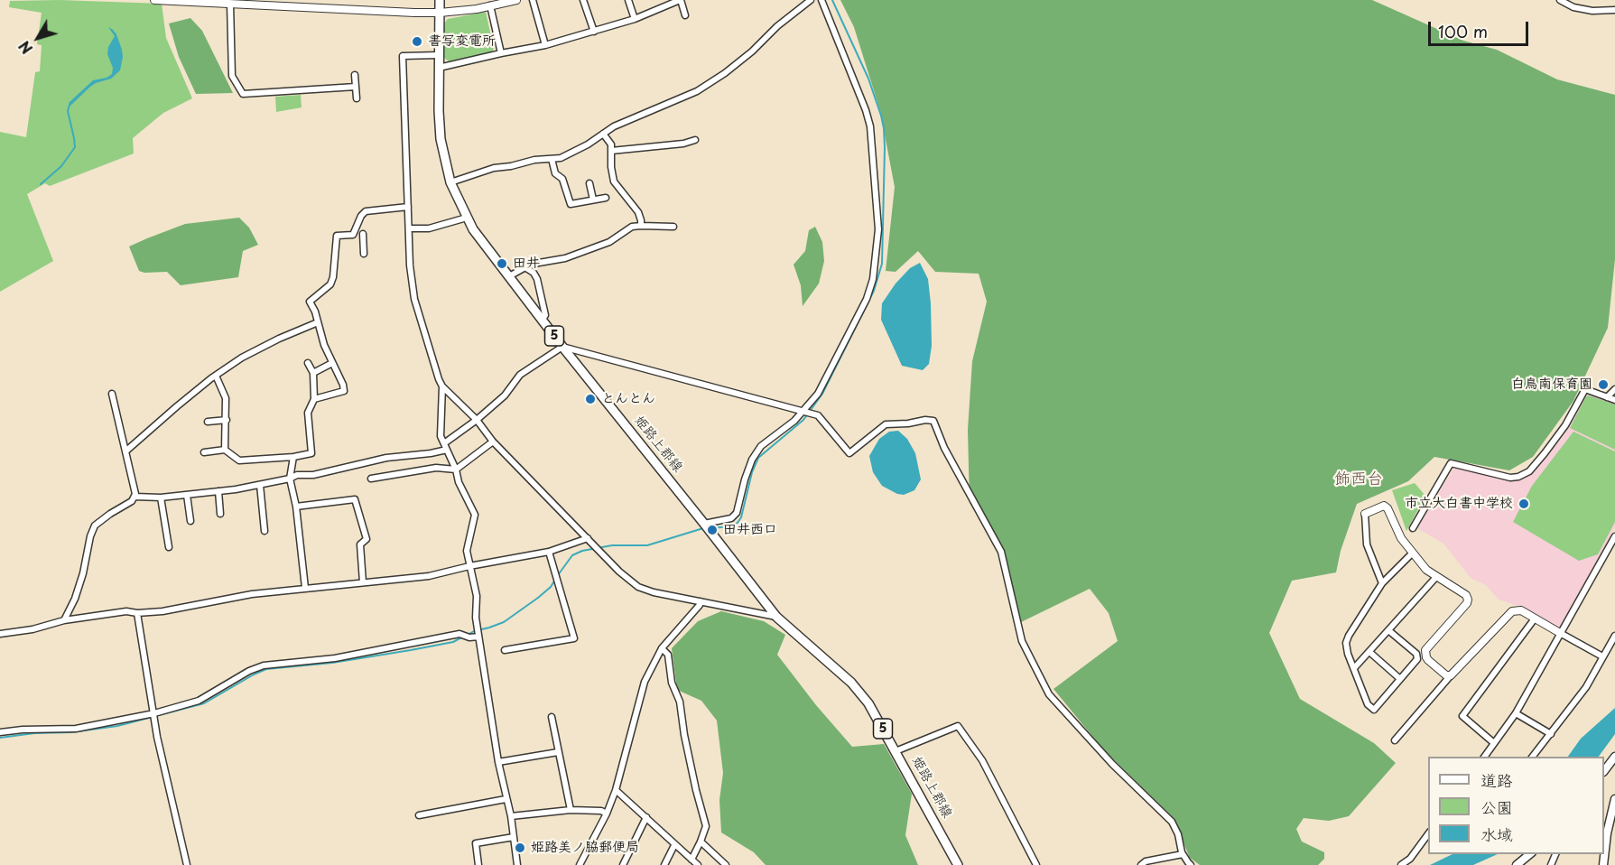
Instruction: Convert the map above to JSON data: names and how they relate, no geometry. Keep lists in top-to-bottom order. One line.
{"streets":{"main road":["5","姫路上郡線"]},"districts":["飾西台"],"places":["書写変電所","田井","白鳥南保育園","とんとん","市立大白書中学校","田井西口","姫路美ノ脇郵便局"],"legend":["道路","公園","水域"],"scale_bar":"100 m","north":"bottom left"}
